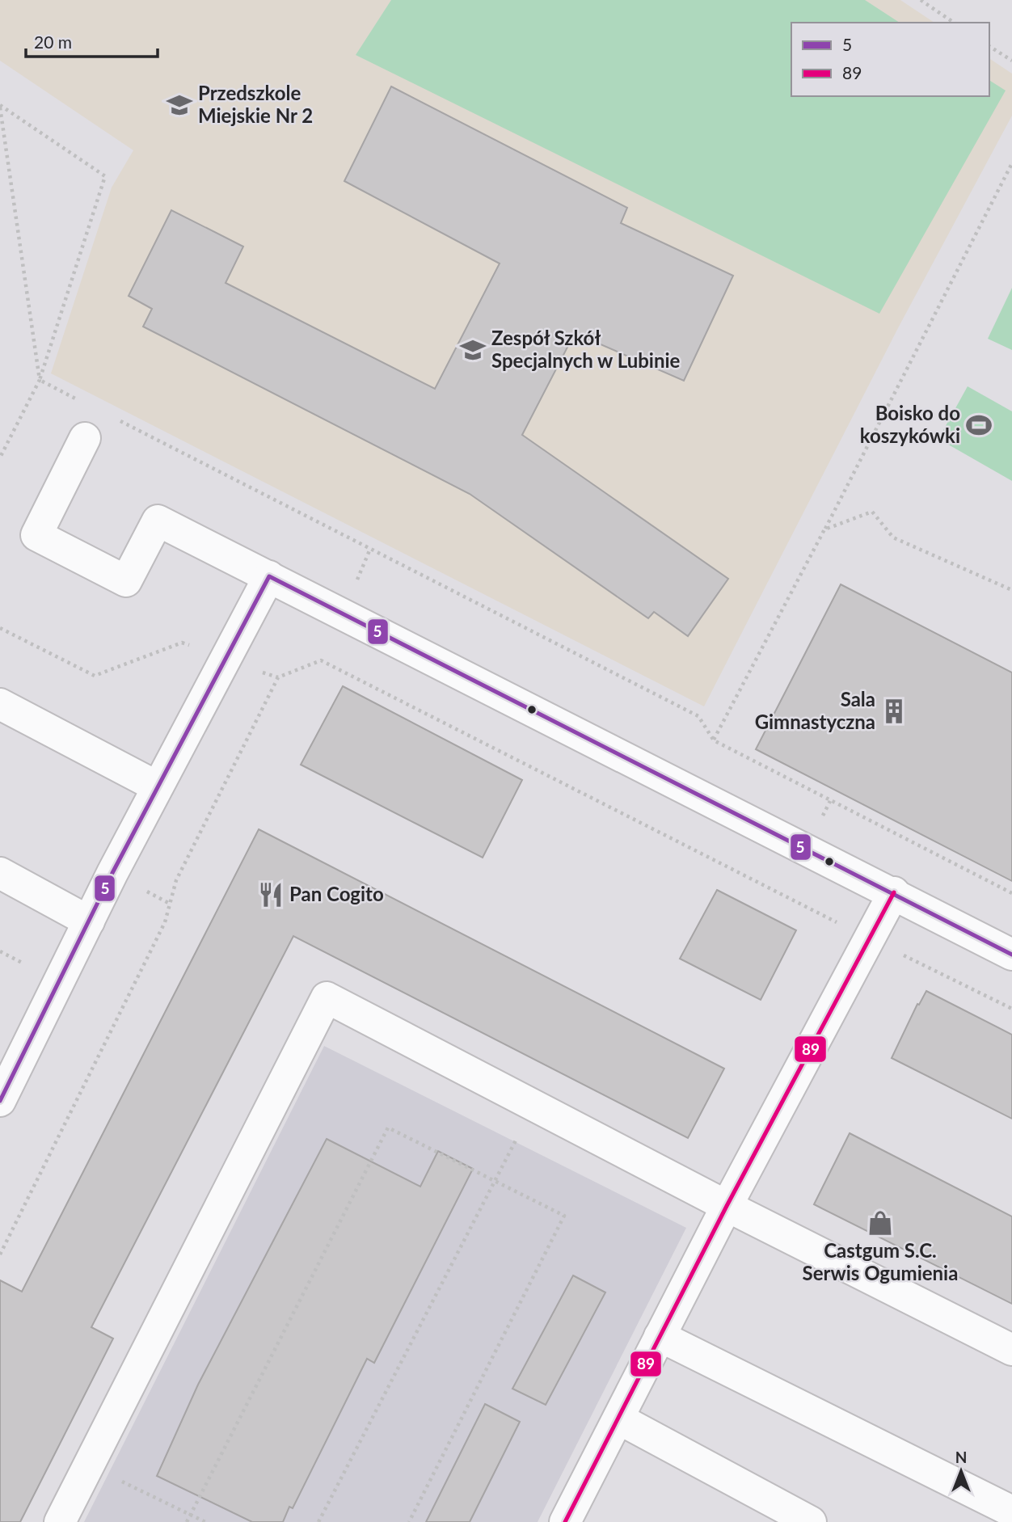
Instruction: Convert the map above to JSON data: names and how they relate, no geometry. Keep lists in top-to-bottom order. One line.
{"places":{"school or university":["Przedszkole Miejskie Nr 2","Zespół Szkół Specjalnych w Lubinie"],"sports":["Boisko do koszykówki"],"building":["Sala Gimnastyczna"],"restaurant":["Pan Cogito"],"shop":["Castgum S.C. Serwis Ogumienia"]},"lines":["transit line 5","transit line 89"],"legend":["5","89"],"scale_bar":"20 m","north":"top"}
